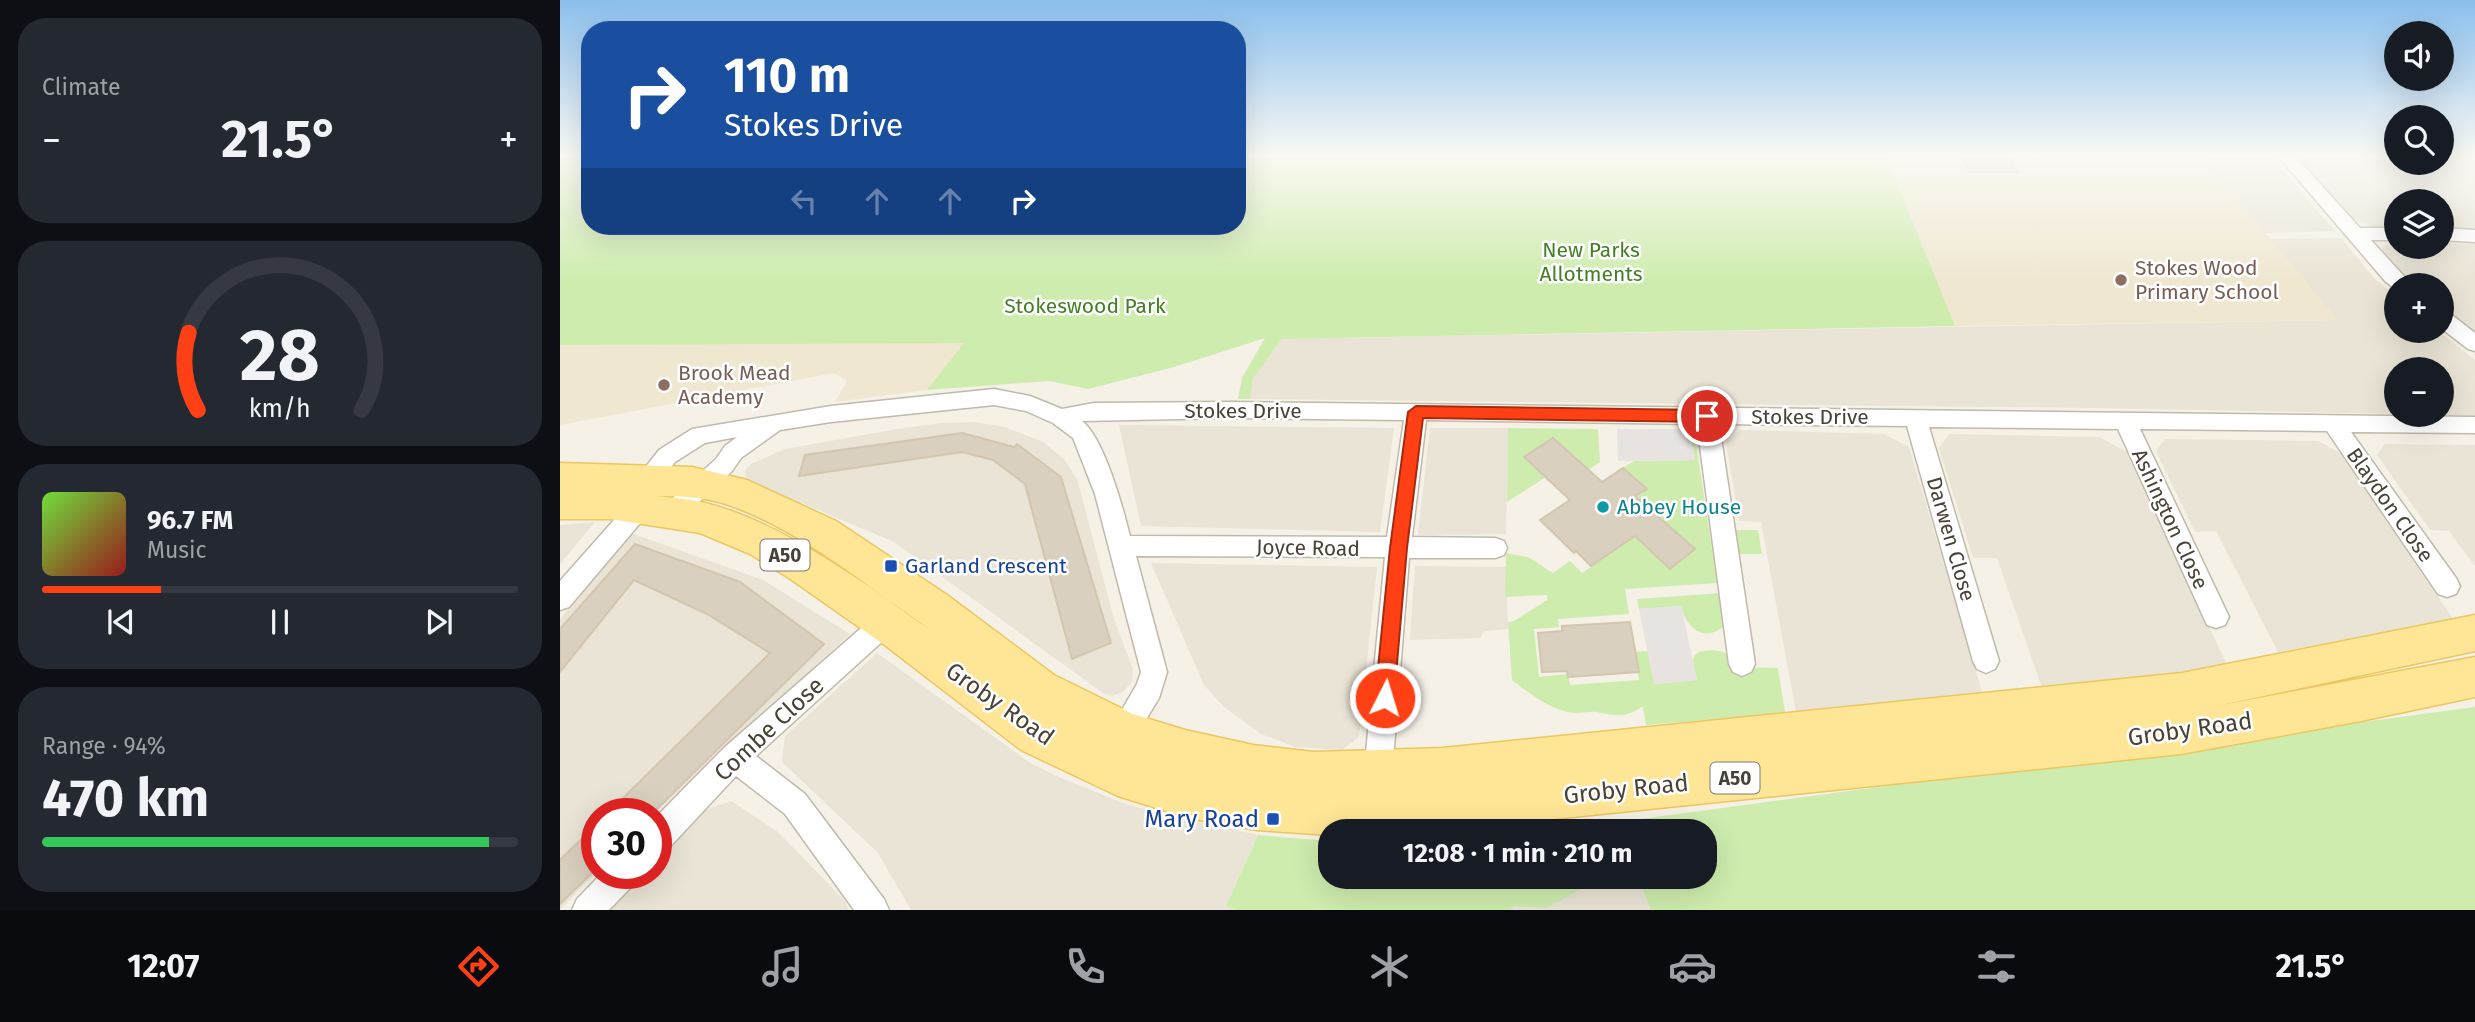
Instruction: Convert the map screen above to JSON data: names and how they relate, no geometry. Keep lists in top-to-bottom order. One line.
{"streets":{"main road":["A50","Groby Road"],"street":["Stokes Drive","Blaydon Close","Ashington Close","Darwen Close","Joyce Road","Combe Close"]},"crossings":[["Stokes Drive","Blaydon Close"],["Stokes Drive","Ashington Close"],["Stokes Drive","Darwen Close"],["Groby Road","Combe Close"]],"parks":["New Parks Allotments","Stokeswood Park"],"places":{"other":["Stokes Wood Primary School","Brook Mead Academy","Abbey House"],"transit":["Garland Crescent","Mary Road"]},"page":{"tile":["Climate",["Range · 94%","470 km"]],"map_buttons":["+","−"],"turn":["110 m","Stokes Drive"],"heat":["−","21.5°","+"],"song":["96.7 FM","Music"],"limit":"30","trip":"12:08 · 1 min · 210 m","tabs":["12:07","21.5°"],"gauge":["28","km/h"]}}
